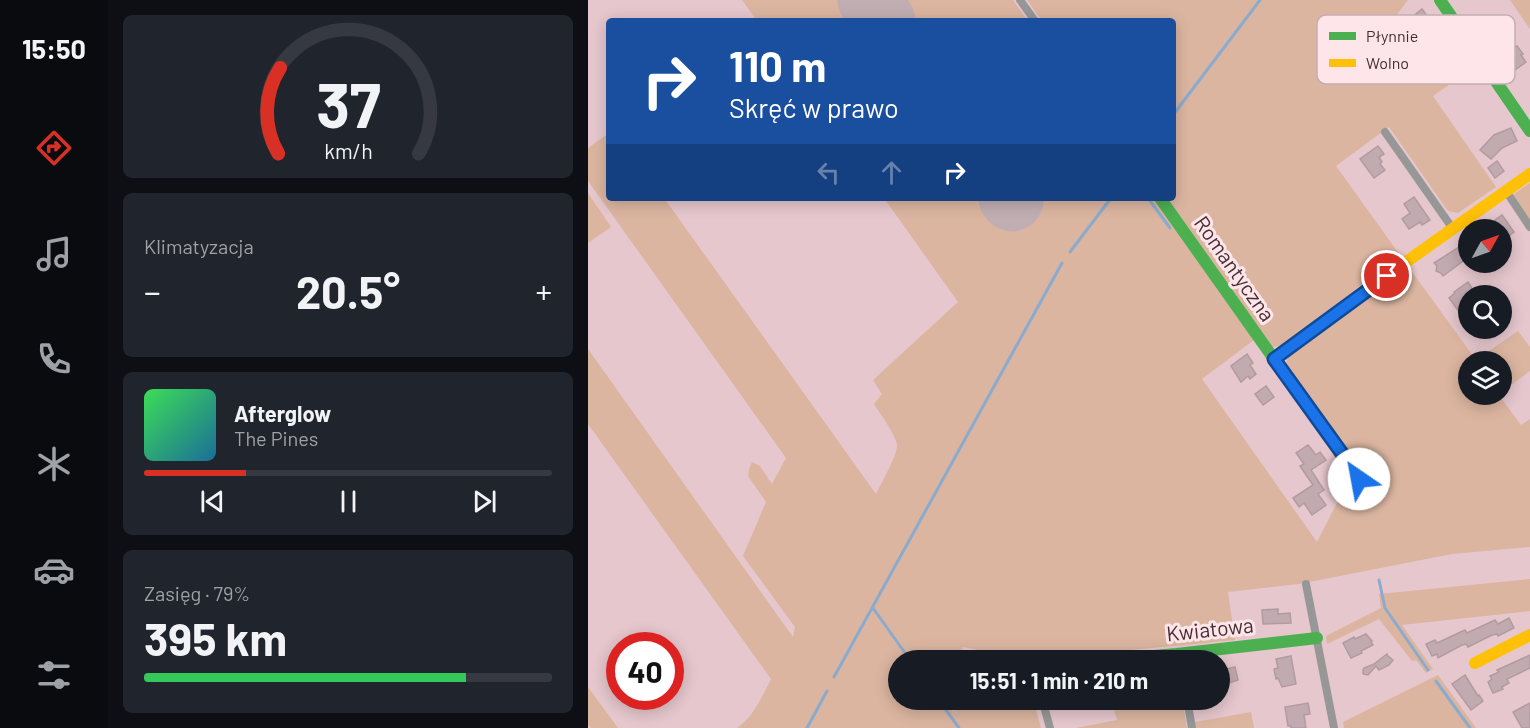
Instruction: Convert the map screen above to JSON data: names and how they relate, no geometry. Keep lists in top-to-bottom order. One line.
{"streets":{"street":["Romantyczna","Kwiatowa"]},"legend":["Płynnie","Wolno"],"north":"top right","page":{"tabs":"15:50","turn":["110 m","Skręć w prawo"],"tile":["Klimatyzacja",["Zasięg · 79%","395 km"]],"heat":["−","20.5°","+"],"song":["Afterglow","The Pines"],"limit":"40","trip":"15:51 · 1 min · 210 m","gauge":["37","km/h"]}}
